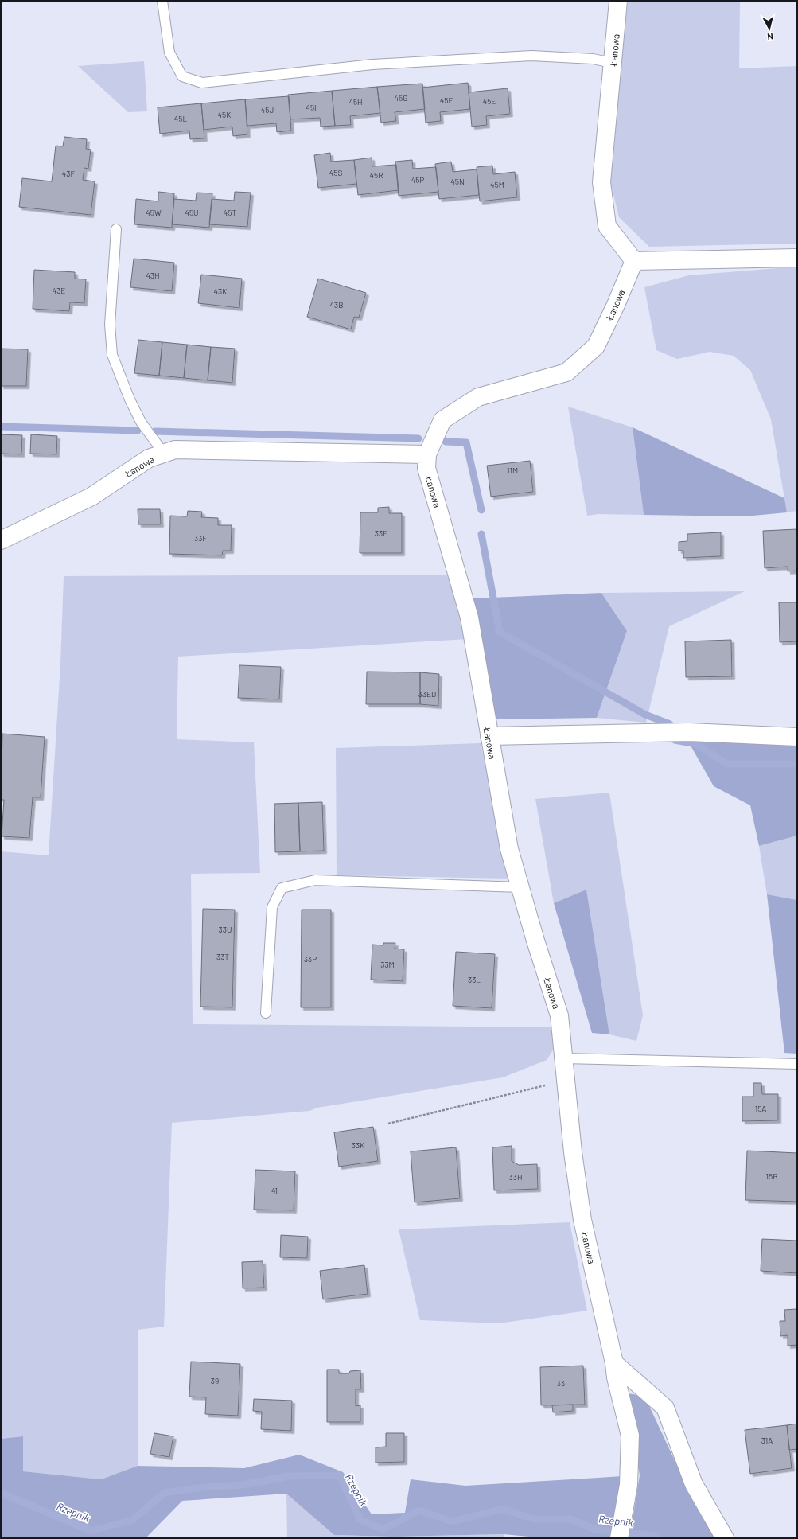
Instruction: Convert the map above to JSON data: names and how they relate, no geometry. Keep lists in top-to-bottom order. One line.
{"streets":{"street":["Łanowa"]},"water":["Rzepnik"],"house_numbers":["45G","45F","45E","45H","45I","45J","45K","45L","45S","43F","45R","45P","45N","45M","45W","45U","45T","43H","43E","43K","43B","11M","33E","33F","33ED","33U","33T","33P","33M","33L","15A","33K","15B","33H","41","39","33","31A"],"north":"bottom"}
